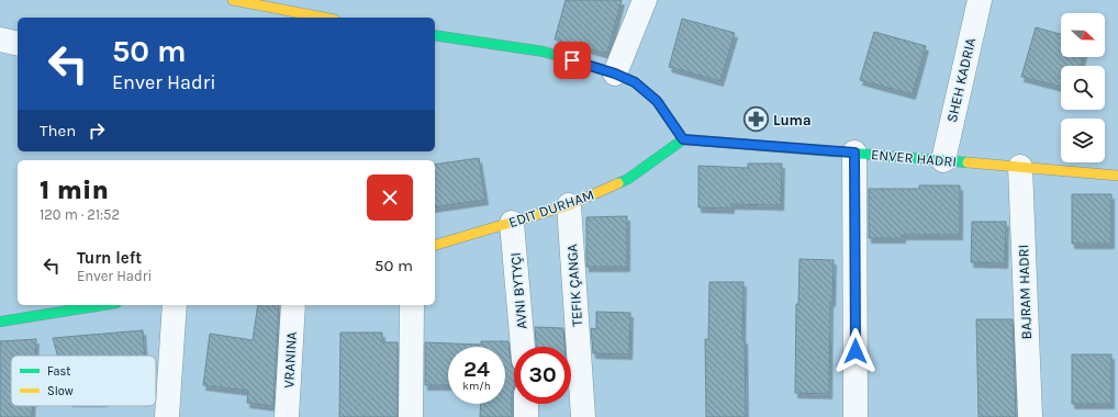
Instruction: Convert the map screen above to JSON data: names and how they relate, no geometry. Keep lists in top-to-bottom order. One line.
{"streets":{"street":["SHEH KADRIA","ENVER HADRI","EDIT DURHAM","TEFIK ÇANGA","AVNI BYTYÇI","BAJRAM HADRI","VRANINA"]},"crossings":[["SHEH KADRIA","ENVER HADRI"],["ENVER HADRI","EDIT DURHAM"],["ENVER HADRI","BAJRAM HADRI"],["EDIT DURHAM","TEFIK ÇANGA"],["EDIT DURHAM","AVNI BYTYÇI"]],"places":{"pharmacy":["Luma"]},"legend":["Fast","Slow"],"north":"right","page":{"turn":["50 m","Enver Hadri"],"then":"Then","heading":["1 min","120 m · 21:52"],"list":[{"name":"Turn left","note":"Enver Hadri","value":"50 m"}],"speed":"24 km/h","limit":"30"}}
